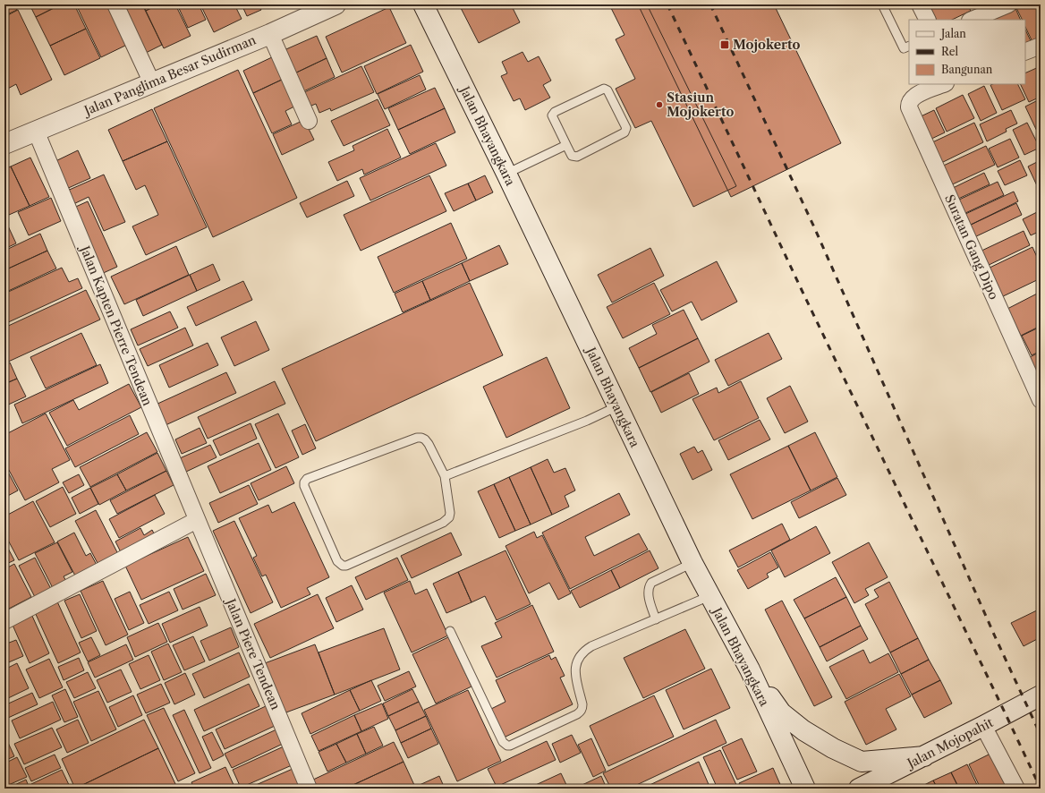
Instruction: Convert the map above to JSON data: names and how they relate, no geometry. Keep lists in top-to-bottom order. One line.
{"streets":{"main road":["Jalan Panglima Besar Sudirman","Jalan Bhayangkara","Jalan Mojopahit"],"street":["Suratan Gang Dipo","Jalan Kapten Pierre Tendean","Jalan Piere Tendean"]},"crossings":[["Jalan Panglima Besar Sudirman","Jalan Kapten Pierre Tendean"],["Jalan Kapten Pierre Tendean","Jalan Piere Tendean"]],"places":{"transit":["Mojokerto"],"other":["Stasiun Mojokerto"]},"legend":["Jalan","Rel","Bangunan"]}
